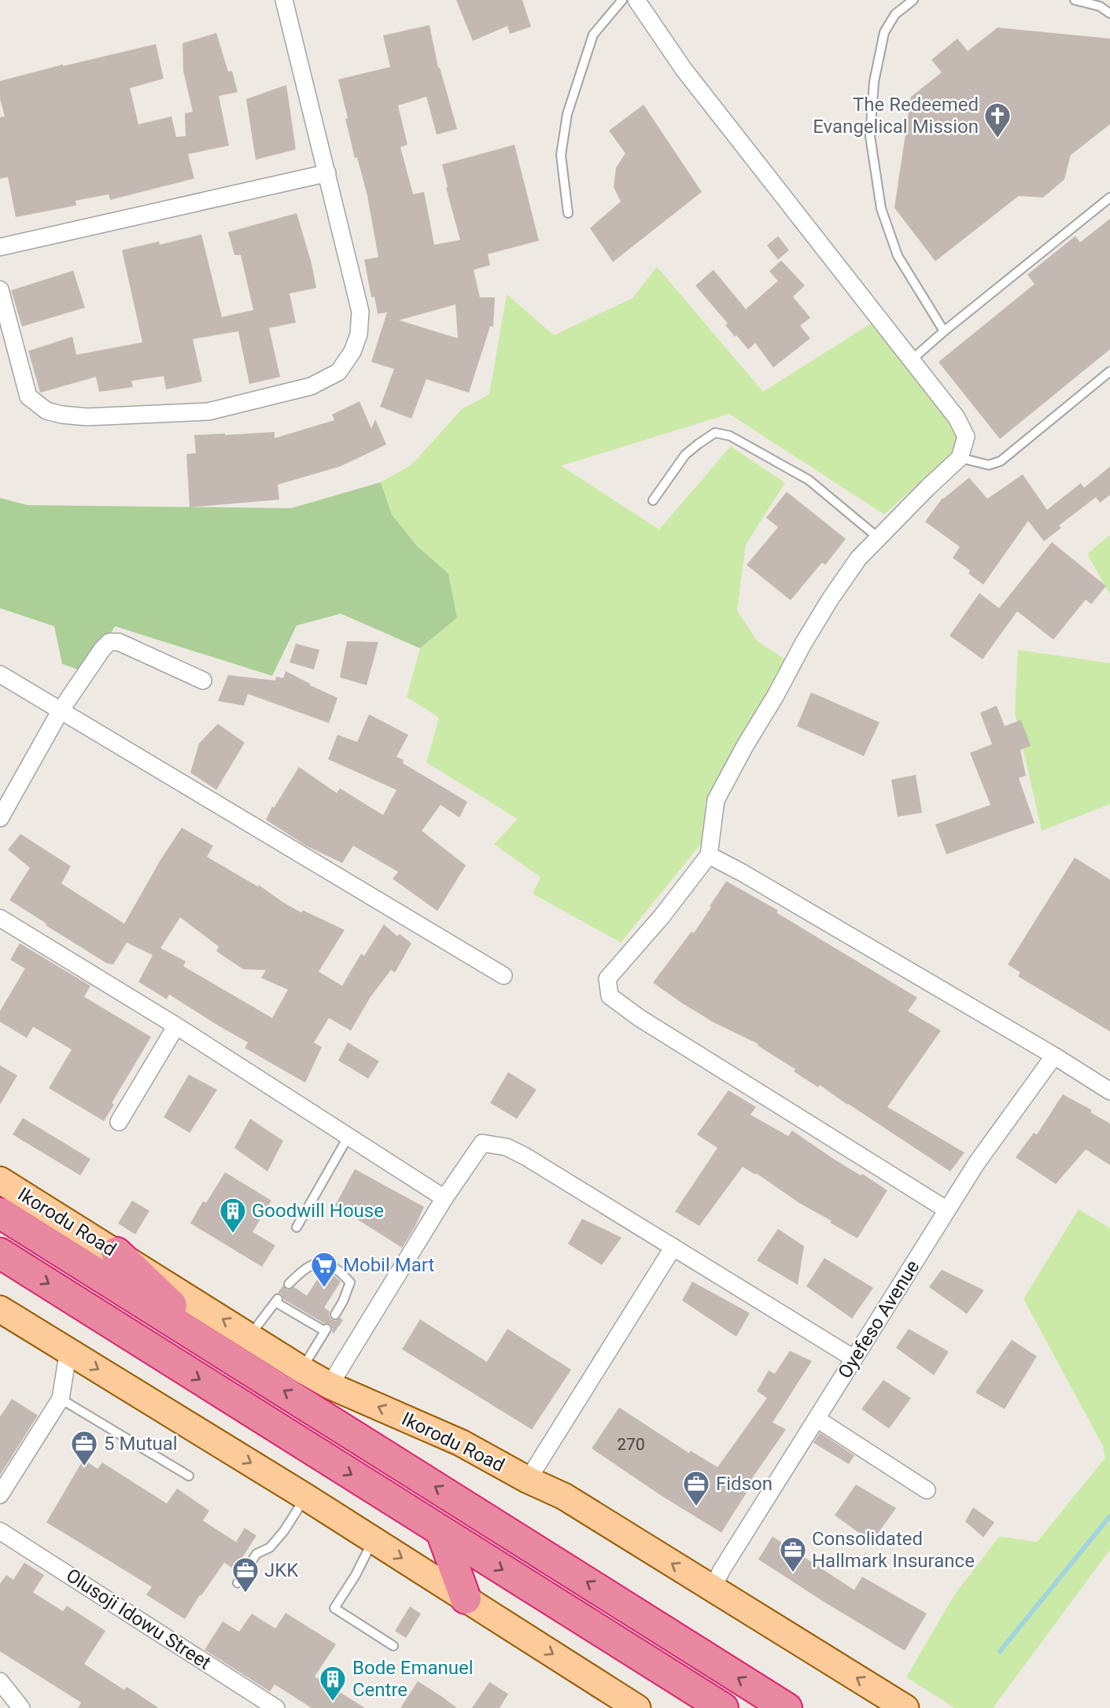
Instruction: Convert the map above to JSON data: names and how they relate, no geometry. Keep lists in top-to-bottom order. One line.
{"streets":{"highway":["Ikorodu Road"],"street":["Oyefeso Avenue","Olusoji Idowu Street"]},"crossings":[["Ikorodu Road","Oyefeso Avenue"]],"places":{"church":["The Redeemed Evangelical Mission"],"building":["Goodwill House","Bode Emanuel Centre"],"supermarket":["Mobil Mart"],"office":["5 Mutual","Fidson","Consolidated Hallmark Insurance","JKK"]},"house_numbers":["270"]}
